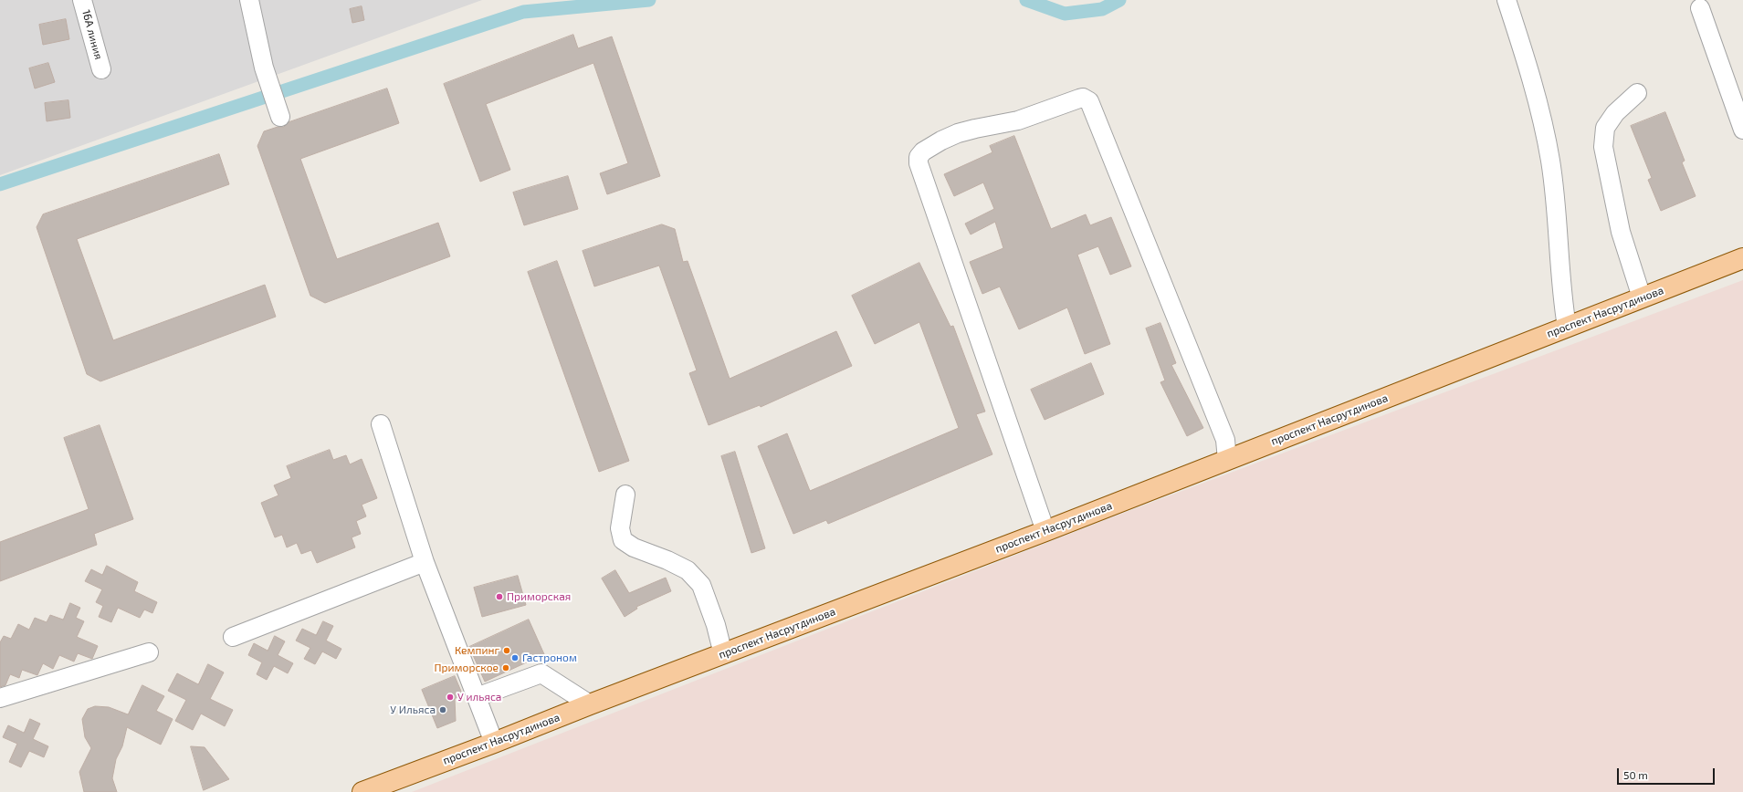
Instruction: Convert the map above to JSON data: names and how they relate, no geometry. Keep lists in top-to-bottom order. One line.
{"streets":{"main road":["проспект Насрутдинова"],"street":["16А линия"]},"places":["Приморская","Кемпинг","Гастроном","Приморское","У ильяса","У Ильяса"],"scale_bar":"50 m"}
